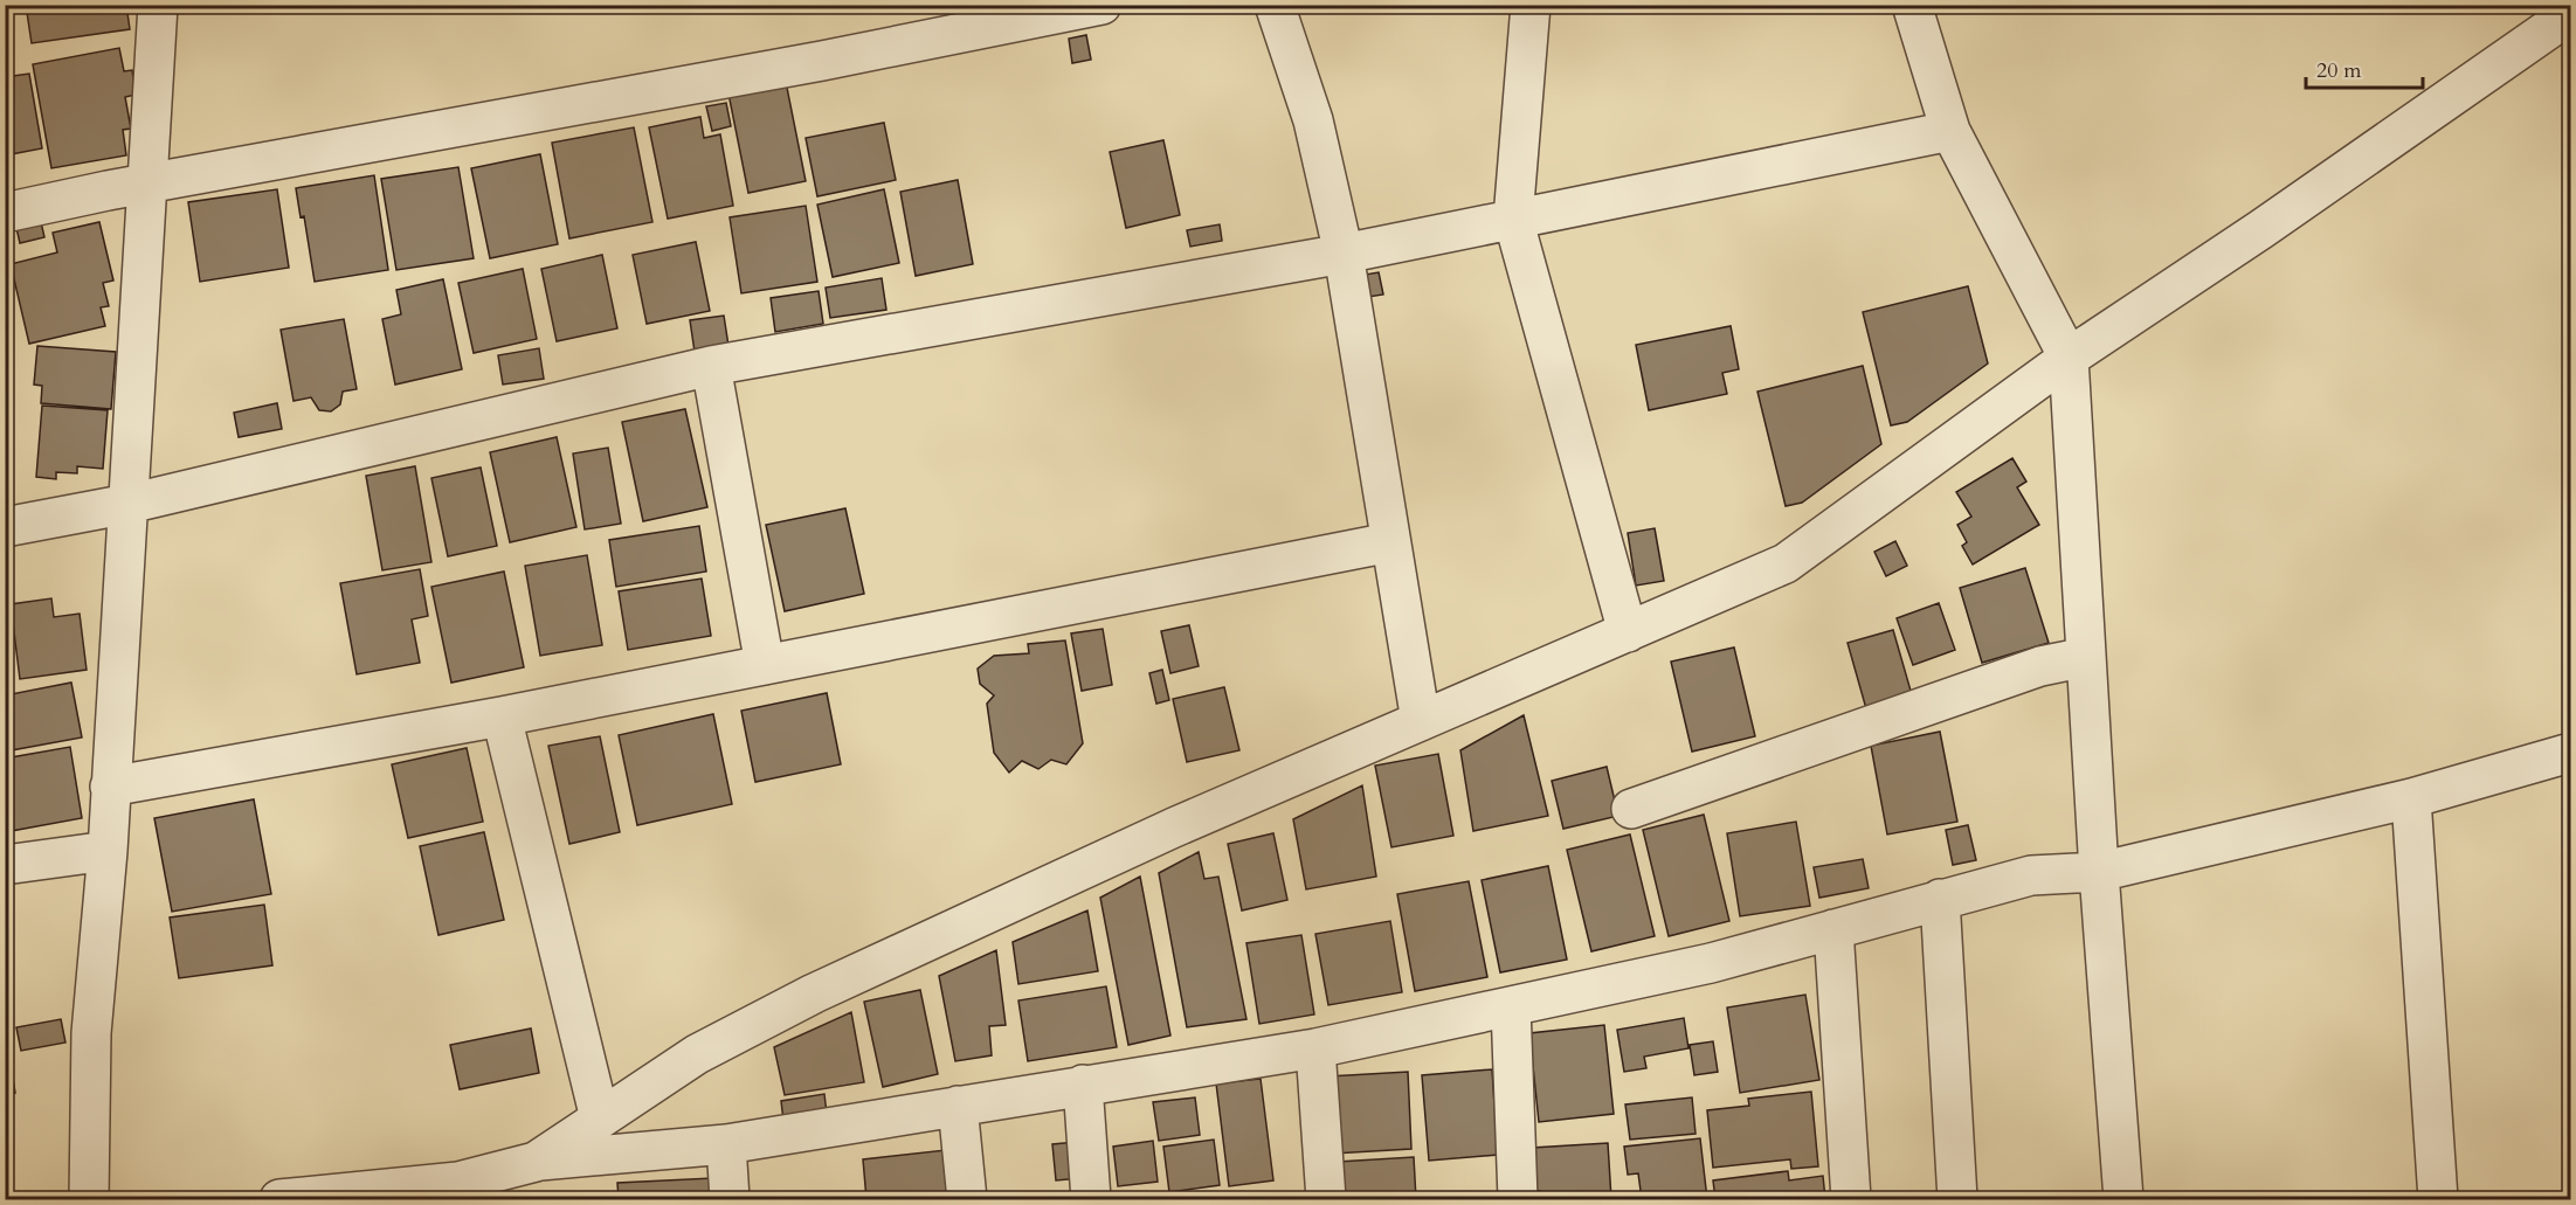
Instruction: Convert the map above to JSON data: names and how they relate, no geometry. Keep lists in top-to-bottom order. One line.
{"scale_bar":"20 m"}
